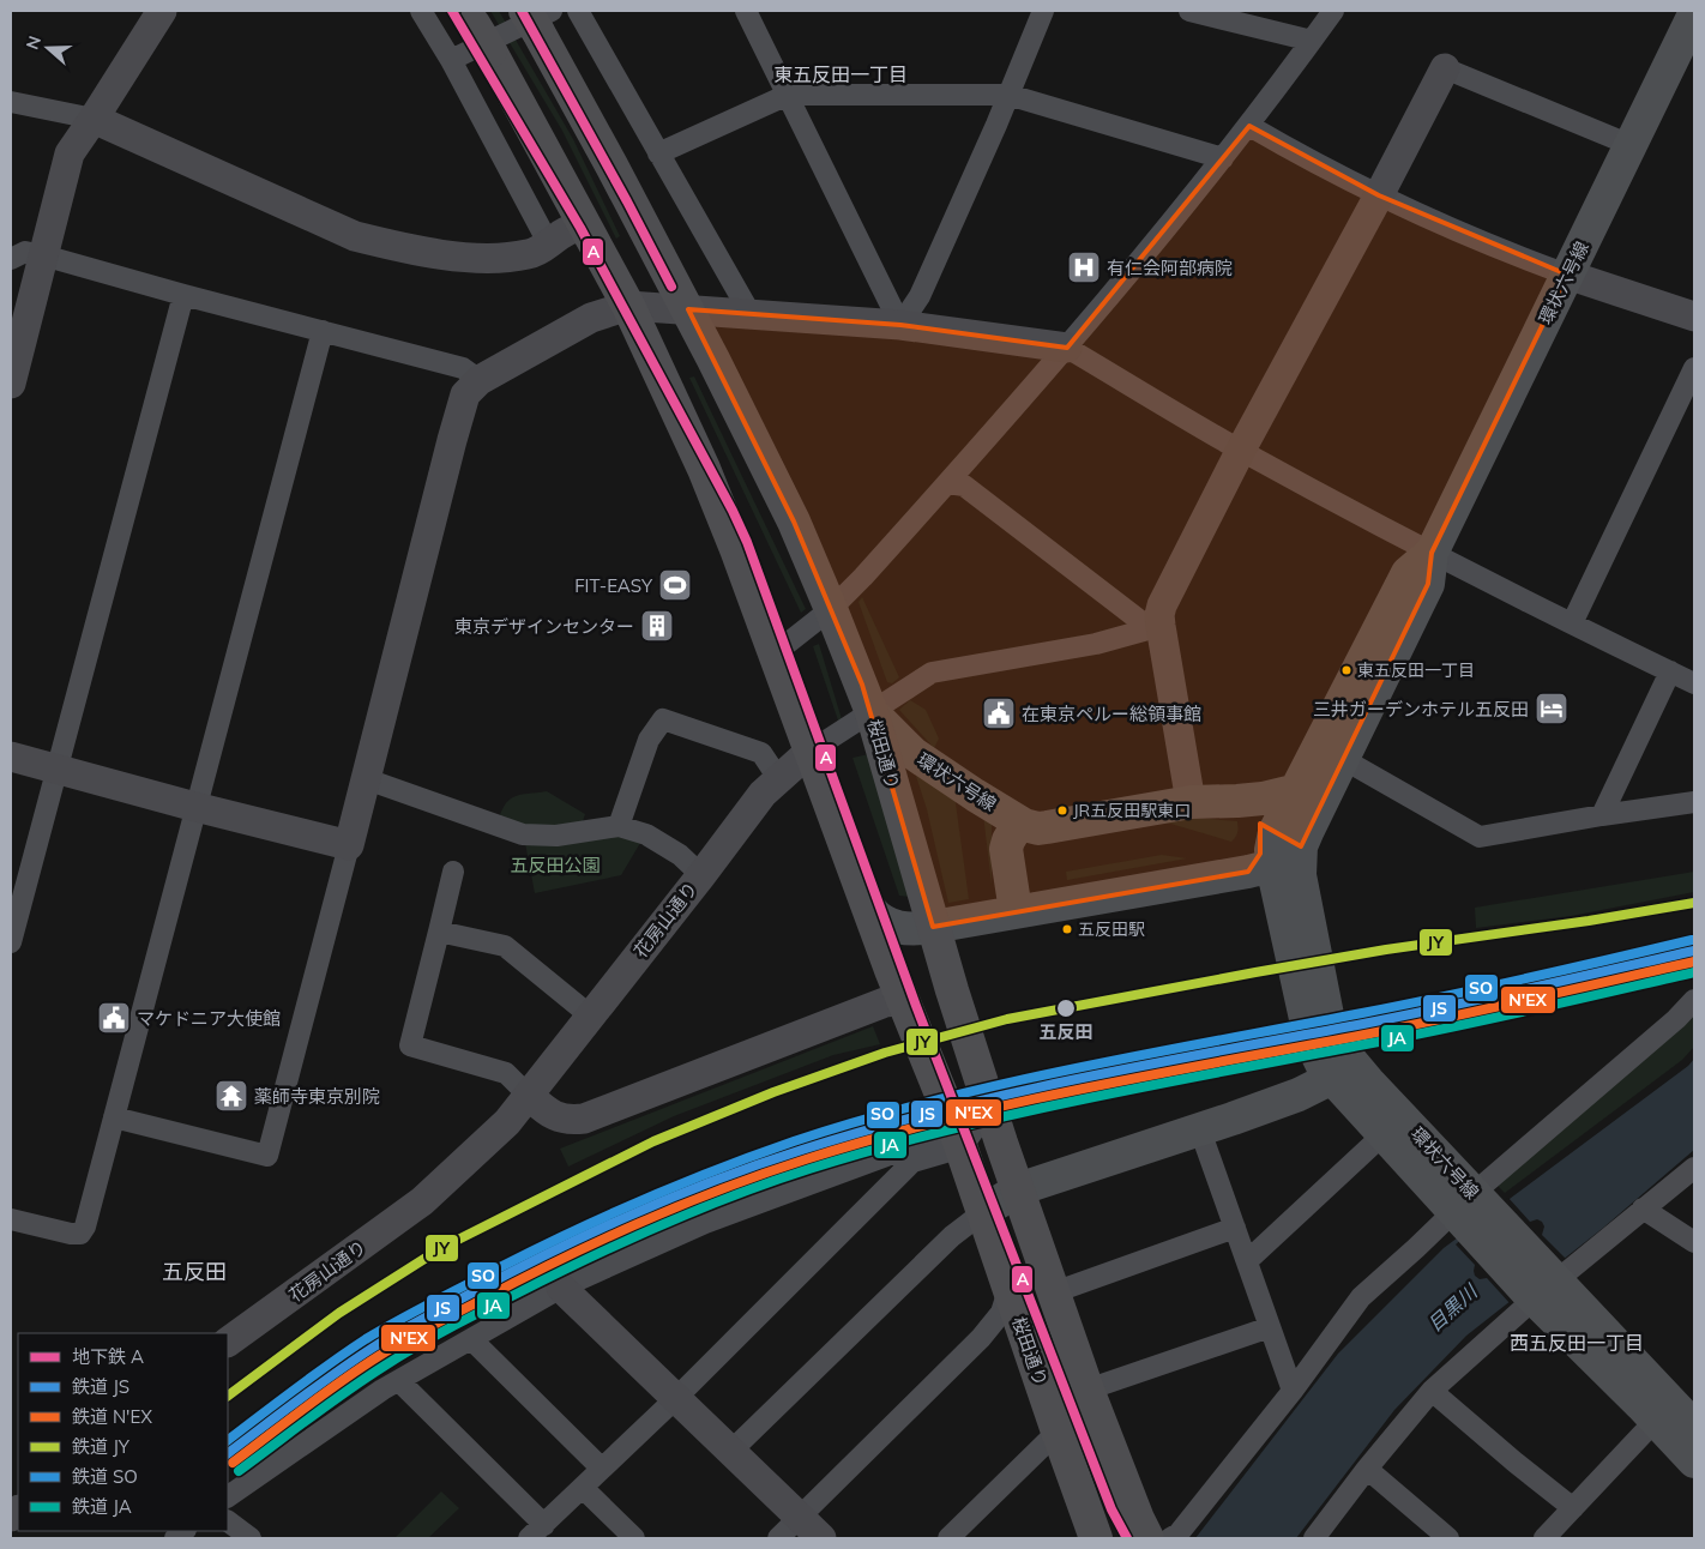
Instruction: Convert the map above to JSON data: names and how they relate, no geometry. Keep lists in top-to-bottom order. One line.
{"streets":{"highway":["桜田通り"],"main road":["環状六号線"],"street":["花房山通り"]},"crossings":[["環状六号線","桜田通り"],["桜田通り","花房山通り"]],"districts":["東五反田一丁目","五反田","西五反田一丁目"],"water":["目黒川"],"parks":["五反田公園"],"places":{"hospital":["有仁会阿部病院"],"sports":["FIT-EASY"],"building":["東京デザインセンター"],"other":["東五反田一丁目","JR五反田駅東口","五反田駅","五反田"],"hotel":["三井ガーデンホテル五反田"],"public building":["在東京ペルー総領事館","マケドニア大使館"],"temple":["薬師寺東京別院"]},"lines":["metro line A","rail line JY","rail line SO","rail line JS","rail line N'EX","rail line JA"],"legend":["地下鉄 A","鉄道 JS","鉄道 N'EX","鉄道 JY","鉄道 SO","鉄道 JA"],"north":"left"}
